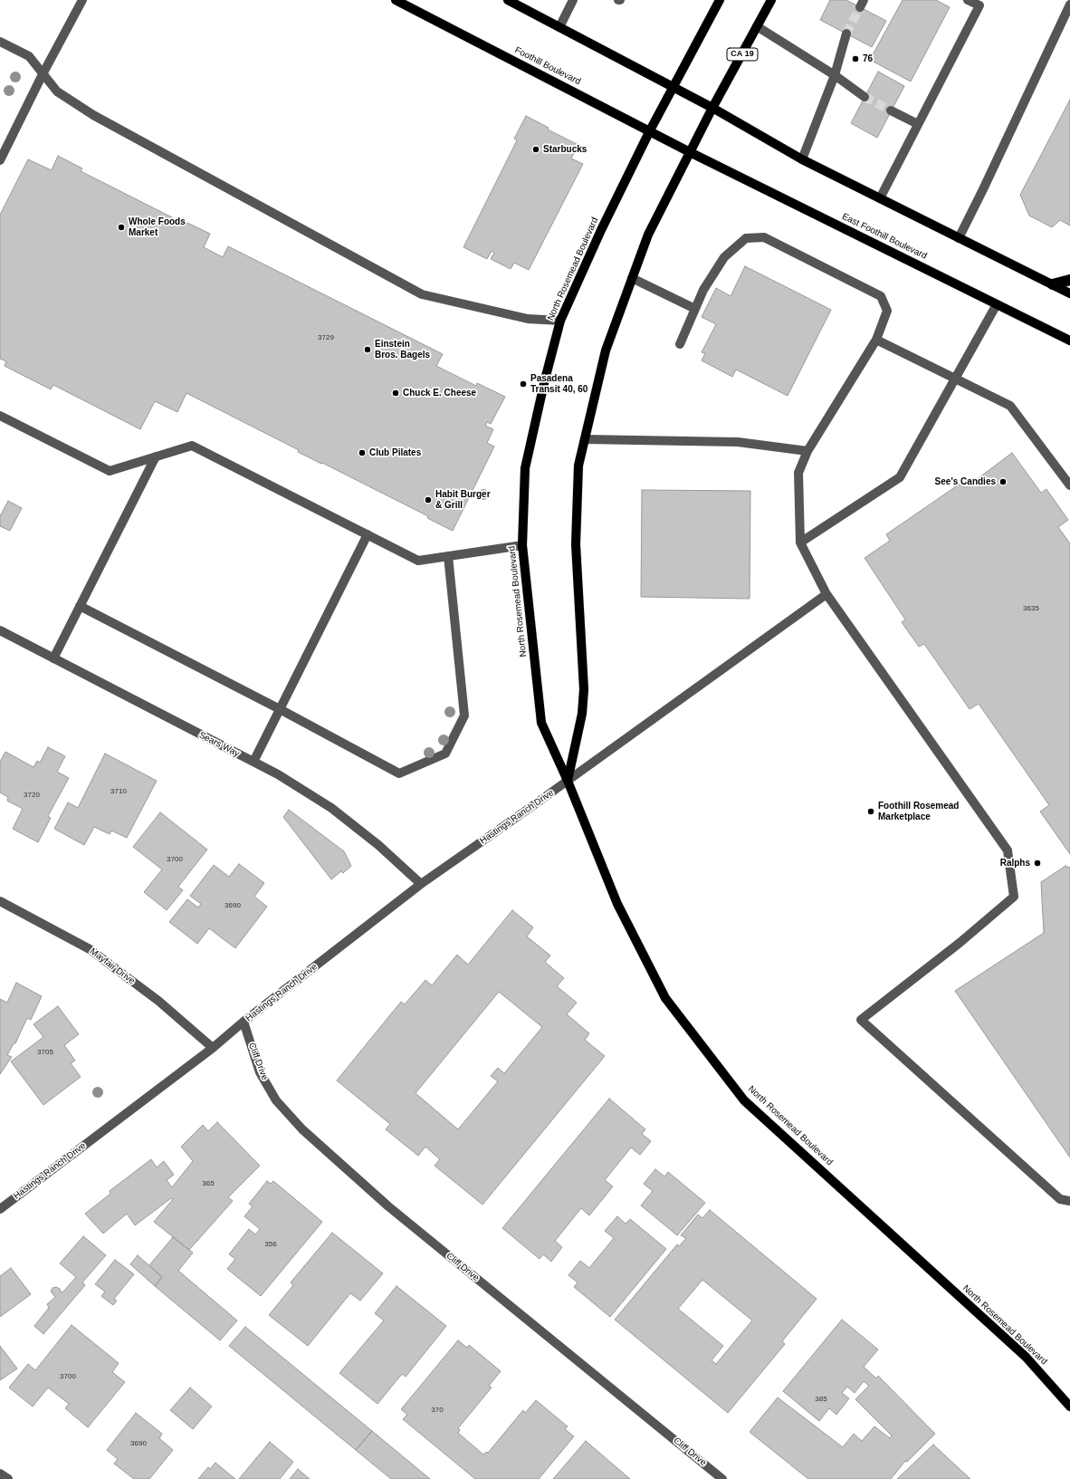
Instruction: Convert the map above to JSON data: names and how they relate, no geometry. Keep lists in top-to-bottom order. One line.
{"streets":{"main road":["CA 19","Foothill Boulevard","East Foothill Boulevard","North Rosemead Boulevard"],"street":["Sears Way","Hastings Ranch Drive","Mayfair Drive","Cliff Drive"]},"crossings":[["CA 19","Foothill Boulevard"],["CA 19","East Foothill Boulevard"],["Foothill Boulevard","East Foothill Boulevard"],["Foothill Boulevard","North Rosemead Boulevard"],["North Rosemead Boulevard","Hastings Ranch Drive"],["Sears Way","Hastings Ranch Drive"],["Hastings Ranch Drive","Mayfair Drive"],["Hastings Ranch Drive","Cliff Drive"]],"places":["76","Starbucks","Whole Foods Market","Einstein Bros. Bagels","Pasadena Transit 40, 60","Chuck E. Cheese","Club Pilates","See's Candies","Habit Burger & Grill","Foothill Rosemead Marketplace","Ralphs"],"house_numbers":["3729","3635","3710","3720","3700","3690","3705","365","356","3700","385","370","3690"]}
